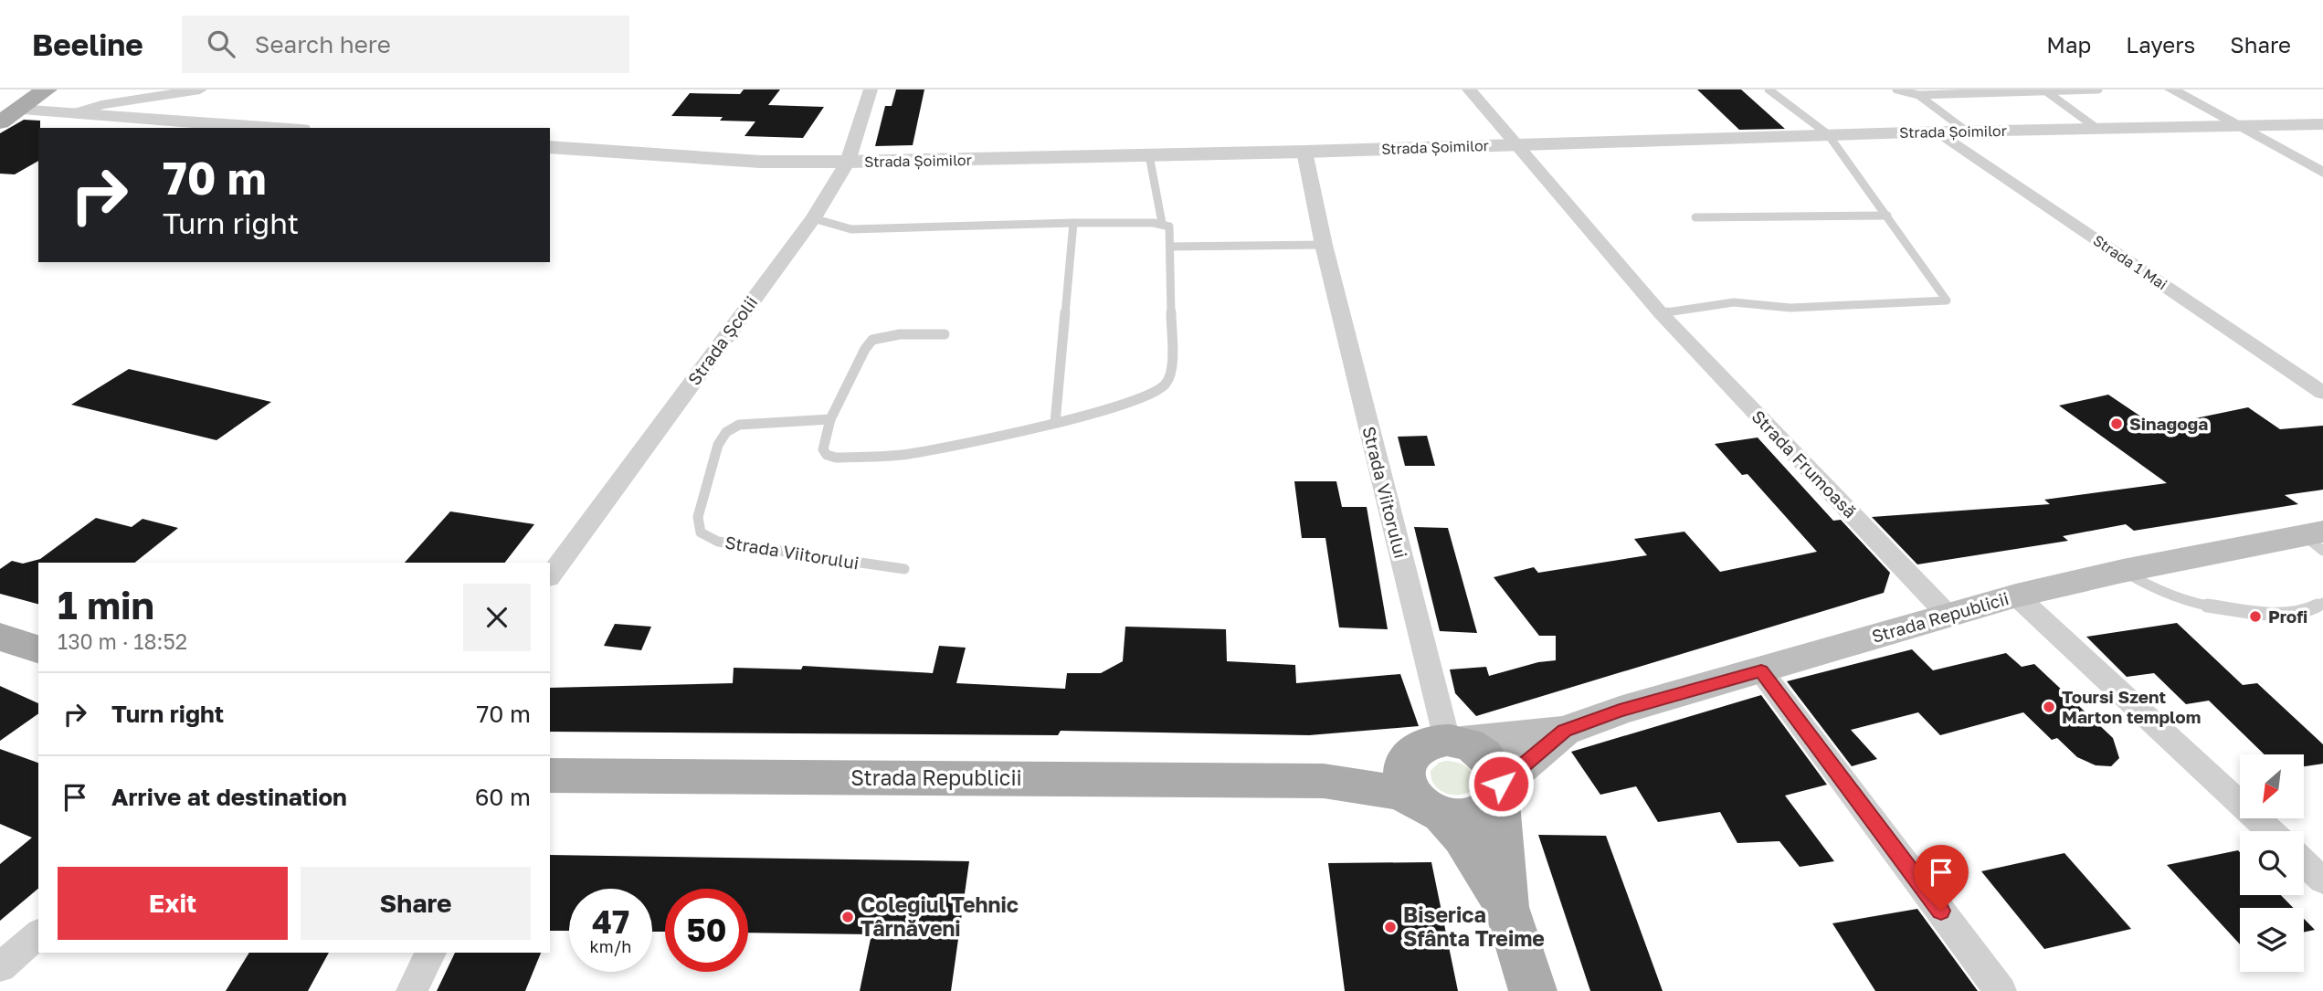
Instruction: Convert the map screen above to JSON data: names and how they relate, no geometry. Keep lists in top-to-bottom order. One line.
{"streets":{"main road":["Strada Republicii"],"street":["Strada Șoimilor","Strada 1 Mai","Strada Școlii","Strada Frumoasă","Strada Viitorului"]},"crossings":[["Strada Șoimilor","Strada 1 Mai"],["Strada Șoimilor","Strada Școlii"],["Strada Șoimilor","Strada Frumoasă"],["Strada Șoimilor","Strada Viitorului"],["Strada Frumoasă","Strada Republicii"],["Strada Viitorului","Strada Republicii"]],"places":["Sinagoga","Profi","Toursi Szent Marton templom","Colegiul Tehnic Târnăveni","Biserica Sfânta Treime"],"north":"bottom left","page":{"header":"Beeline","search":"Search here","nav":["Map","Layers","Share"],"turn":["70 m","Turn right"],"heading":["1 min","130 m · 18:52"],"list":[{"name":"Turn right","value":"70 m"},{"name":"Arrive at destination","value":"60 m"}],"buttons":["Exit","Share"],"speed":"47 km/h","limit":"50"}}
